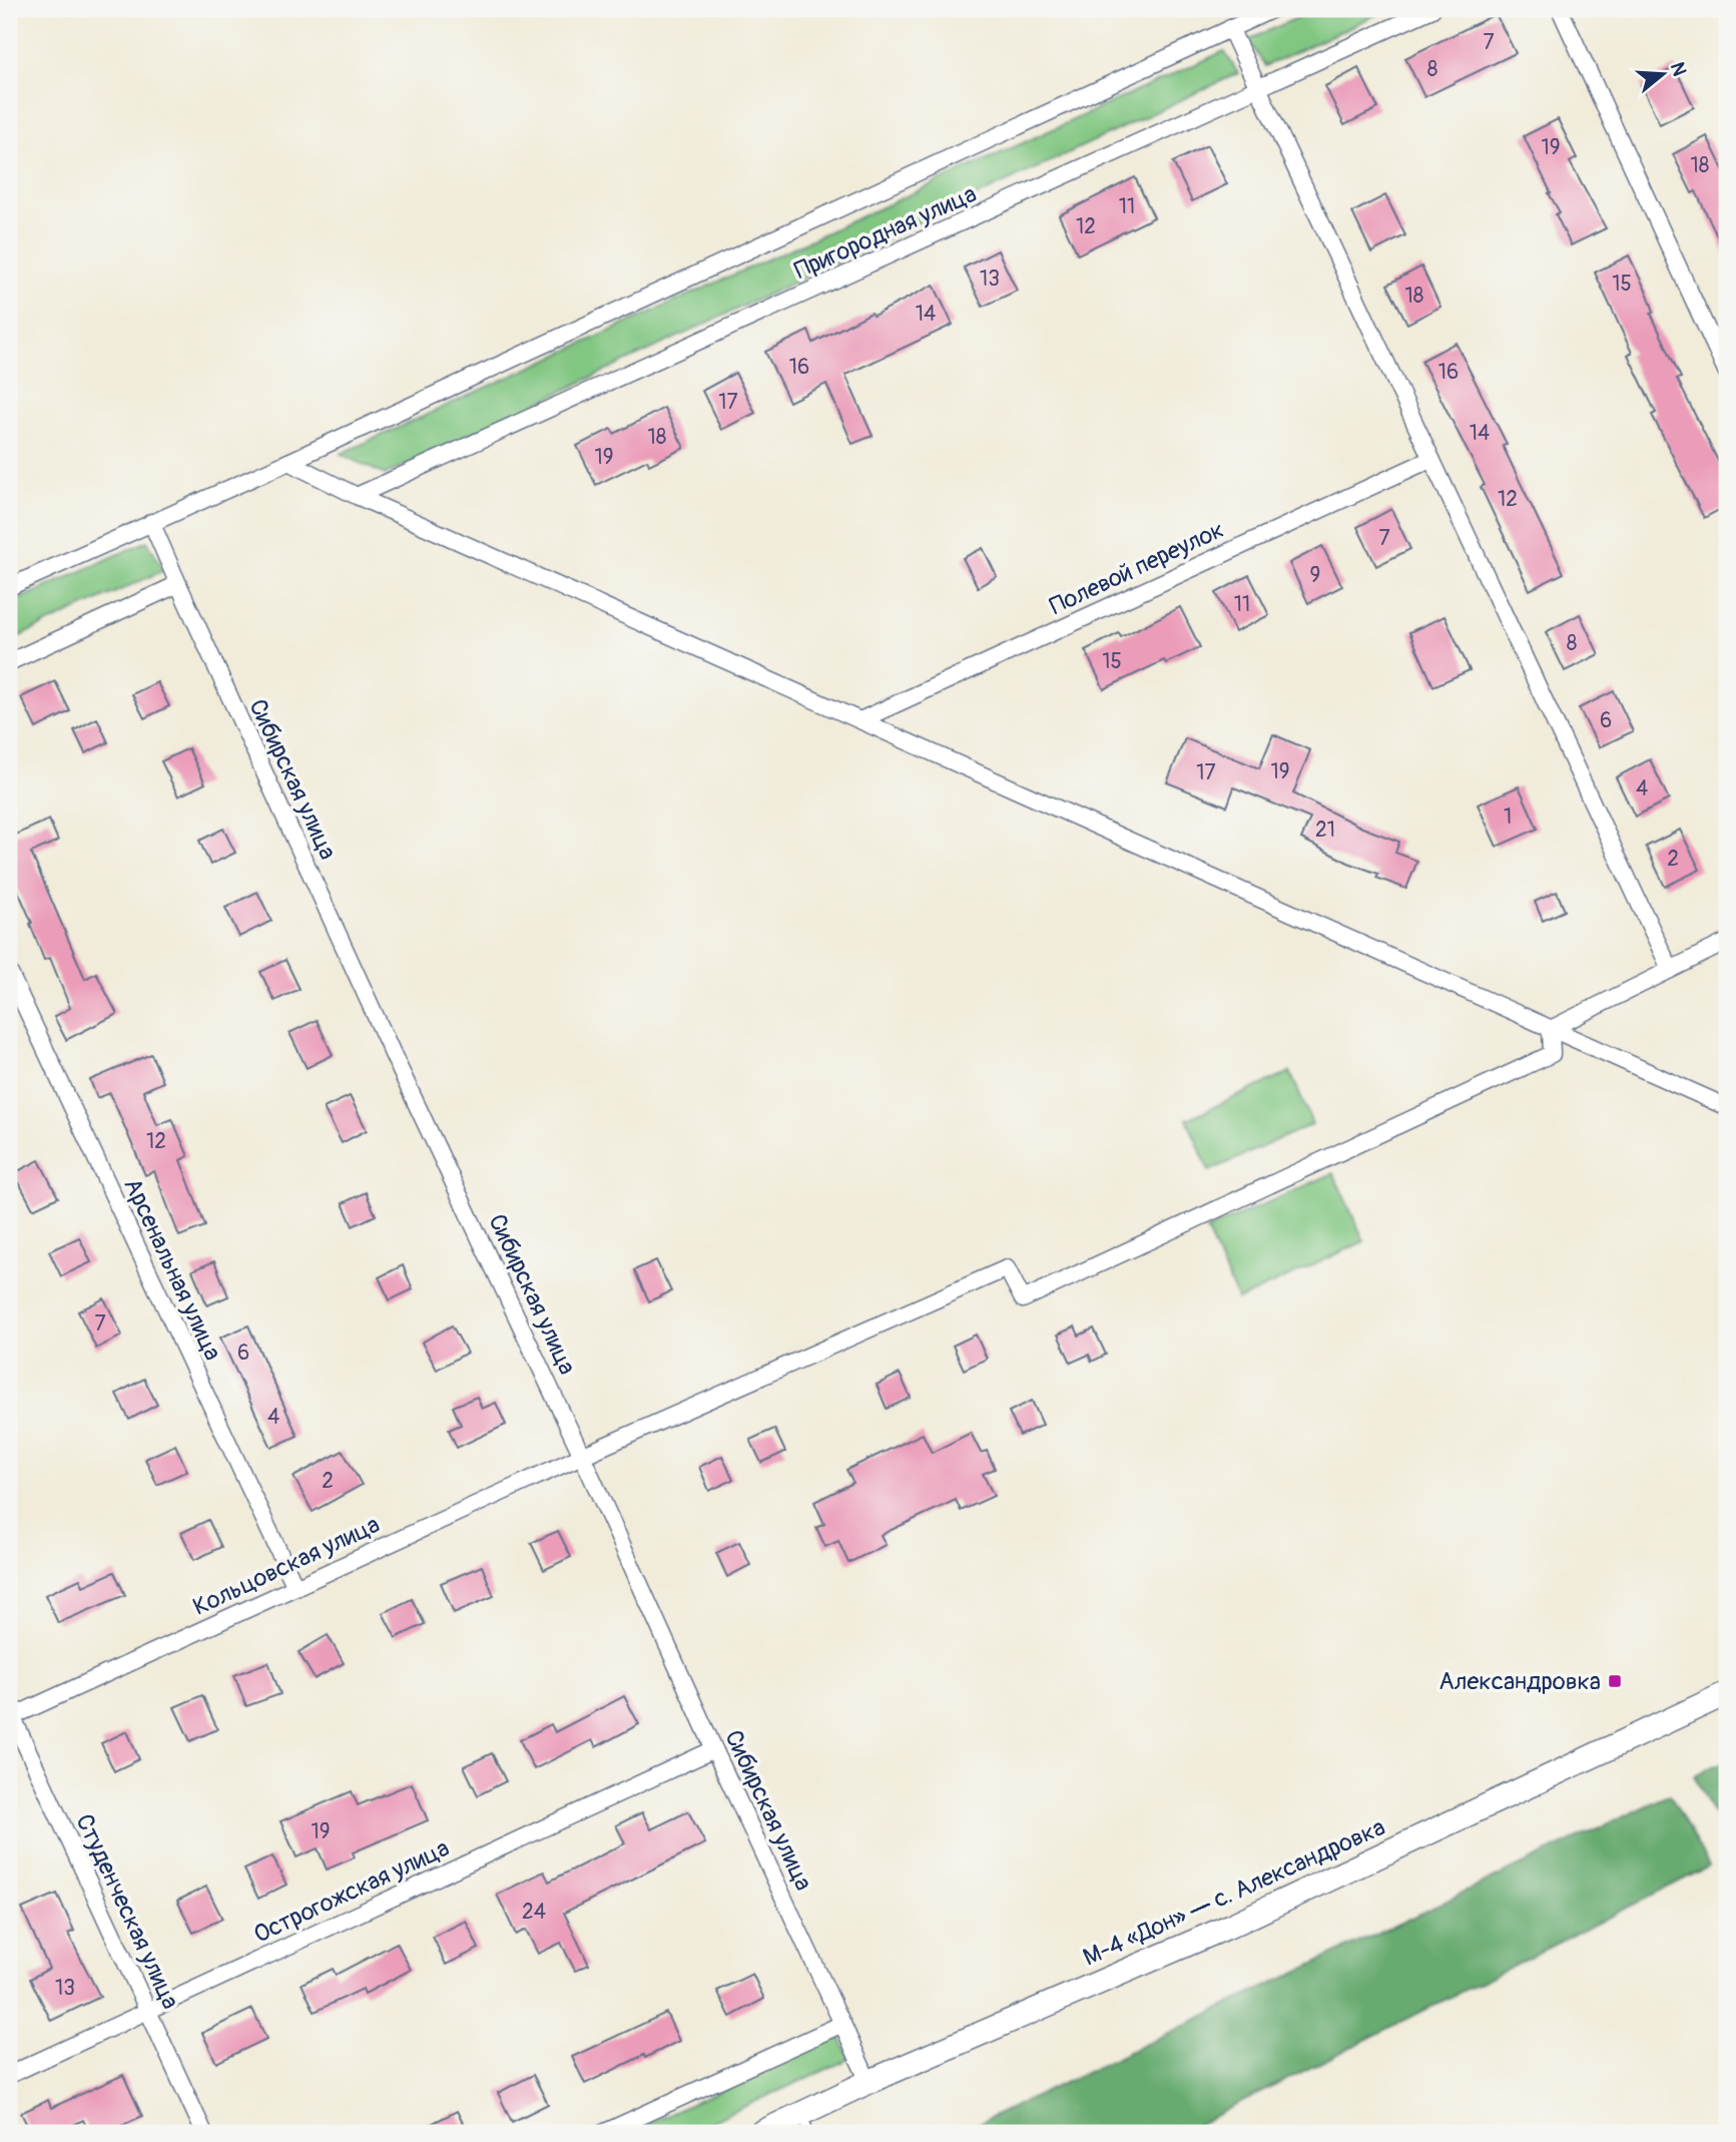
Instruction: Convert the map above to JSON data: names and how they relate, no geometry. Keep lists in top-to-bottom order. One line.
{"streets":{"main road":["М-4 «Дон» — с. Александровка"],"street":["Пригородная улица","Полевой переулок","Сибирская улица","Арсенальная улица","Кольцовская улица","Острогожская улица","Студенческая улица"]},"crossings":[["Сибирская улица","Кольцовская улица"],["Сибирская улица","Острогожская улица"],["Сибирская улица","М-4 «Дон» — с. Александровка"],["Арсенальная улица","Кольцовская улица"],["Кольцовская улица","Студенческая улица"],["Острогожская улица","Студенческая улица"]],"places":{"transit":["Александровка"]},"house_numbers":["7","8","19","18","11","12","13","15","18","14","16","16","17","14","18","19","12","7","9","11","8","15","6","19","17","4","1","21","2","12","7","6","4","2","19","24","13"],"north":"right"}
